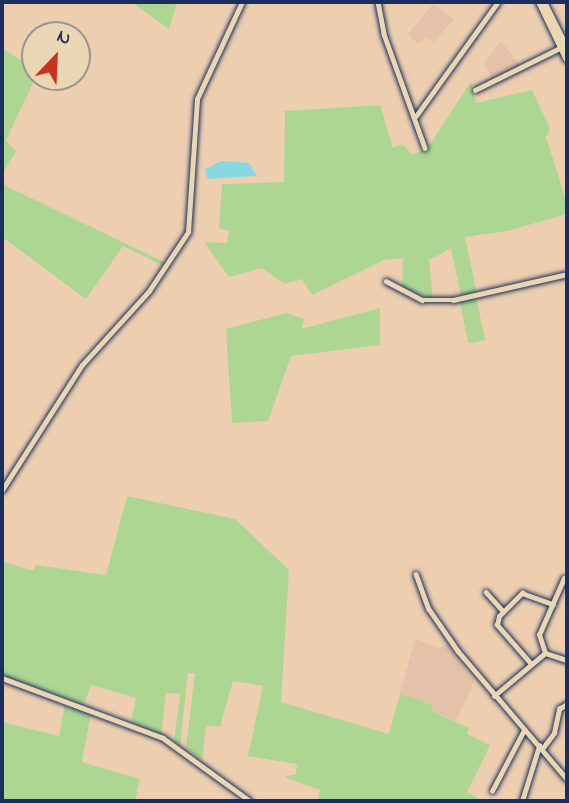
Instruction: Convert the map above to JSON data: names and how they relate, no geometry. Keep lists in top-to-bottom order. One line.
{"north":"top right"}
